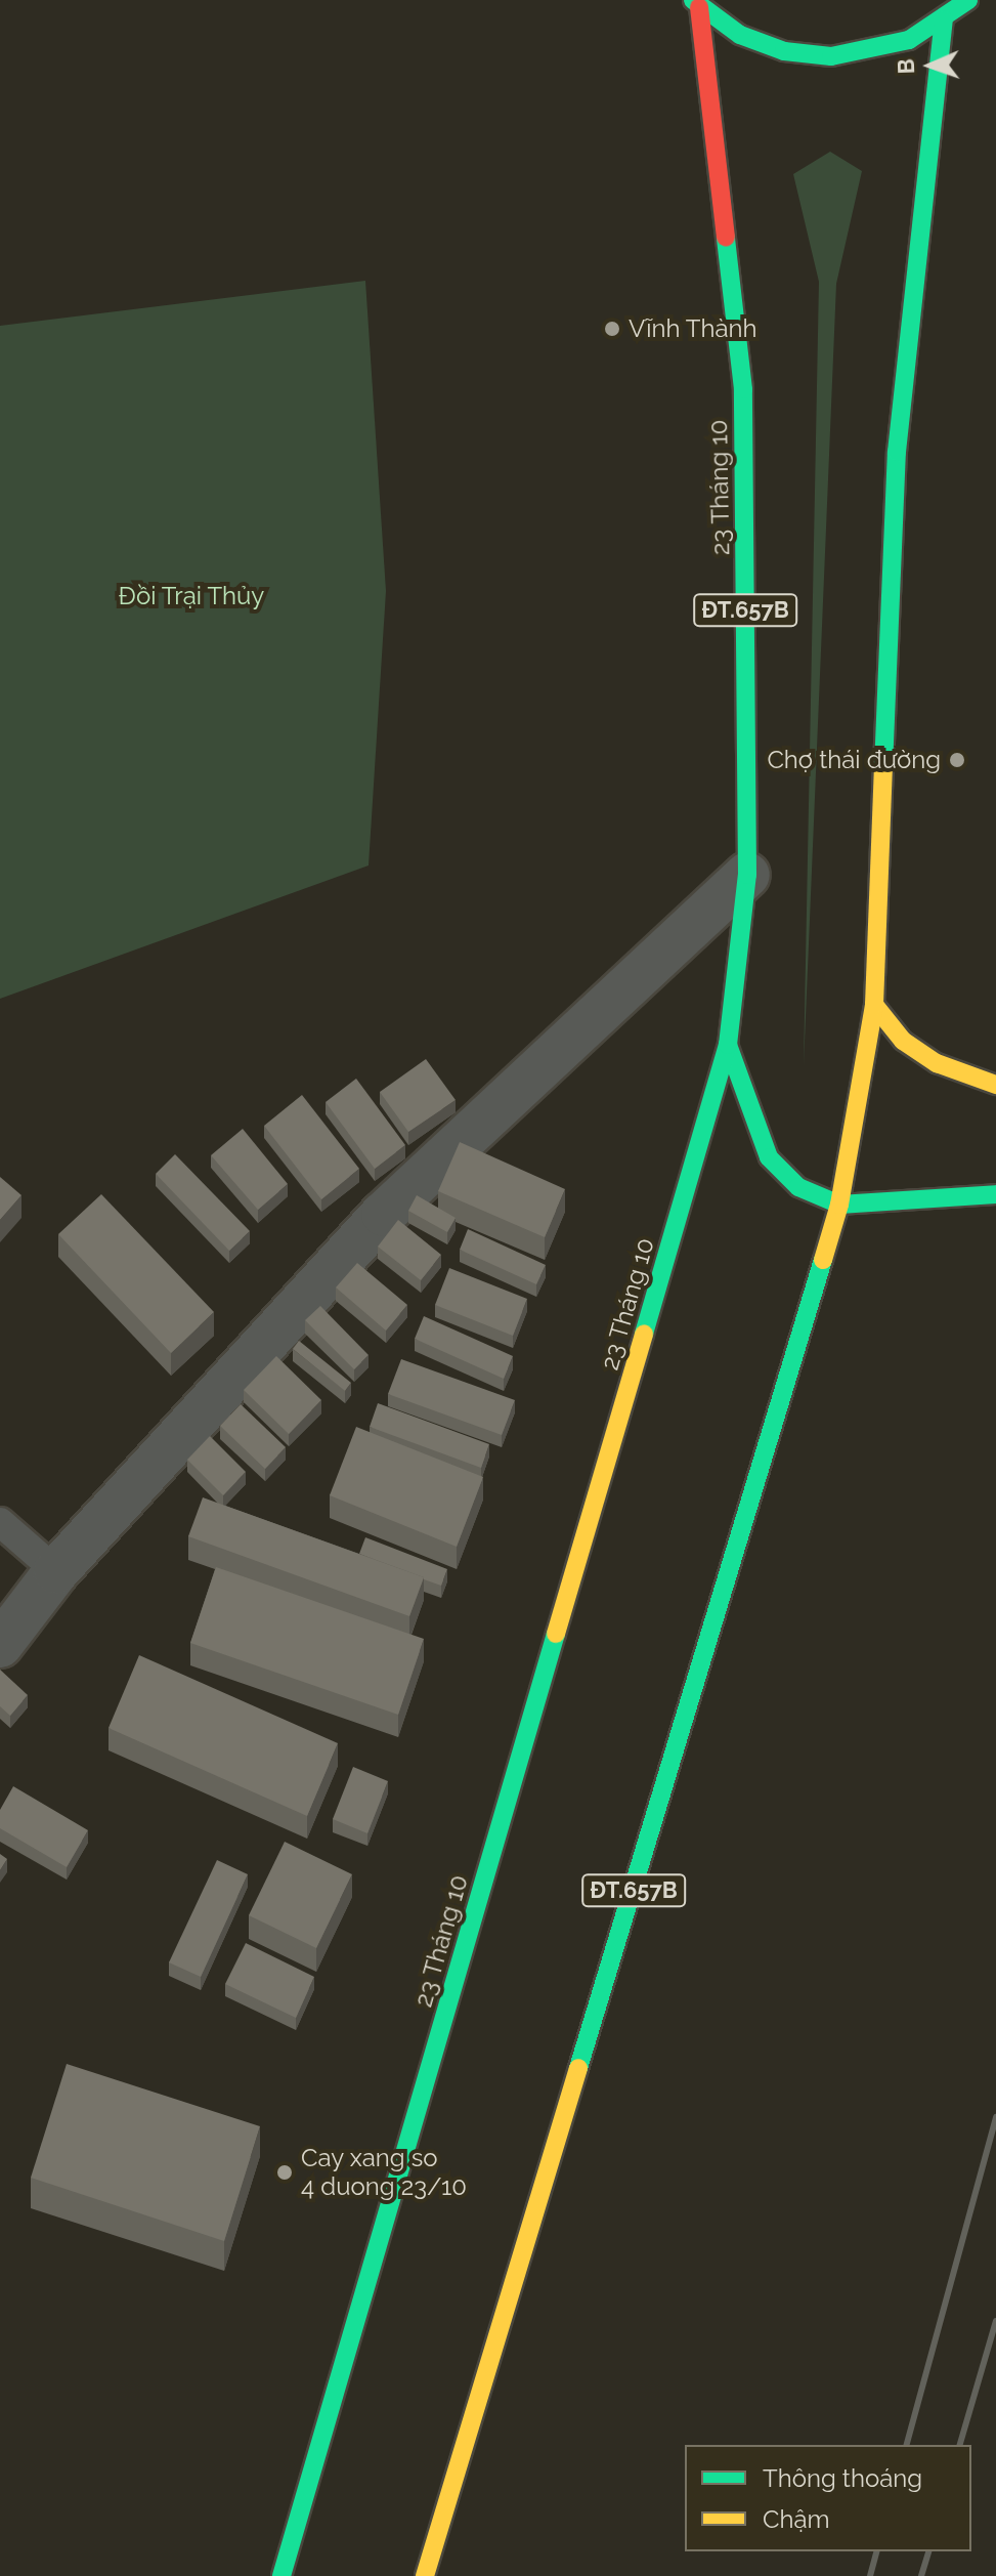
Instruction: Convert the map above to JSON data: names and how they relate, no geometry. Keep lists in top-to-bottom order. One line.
{"streets":{"main road":["23 Tháng 10","ĐT.657B"]},"crossings":[["23 Tháng 10","ĐT.657B"]],"parks":["Đồi Trại Thủy"],"places":["Vĩnh Thành","Chợ thái đường","Cay xang so 4 duong 23/10"],"legend":["Thông thoáng","Chậm"],"north":"left"}
